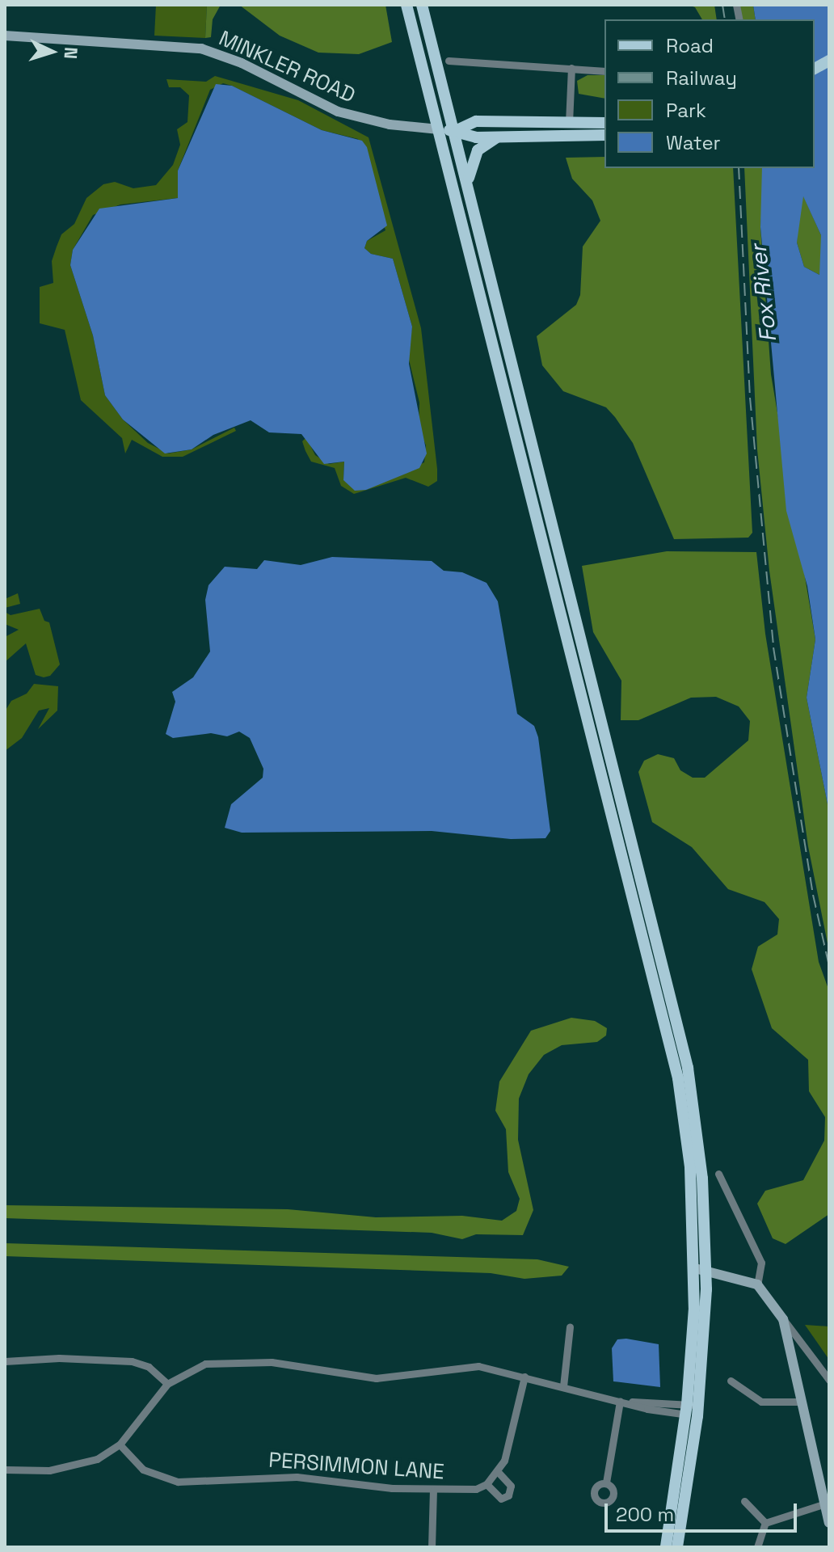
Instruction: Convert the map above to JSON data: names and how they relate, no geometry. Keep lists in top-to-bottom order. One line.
{"streets":{"street":["MINKLER ROAD","PERSIMMON LANE"]},"water":["Fox River"],"legend":["Road","Railway","Park","Water"],"scale_bar":"200 m","north":"right"}
